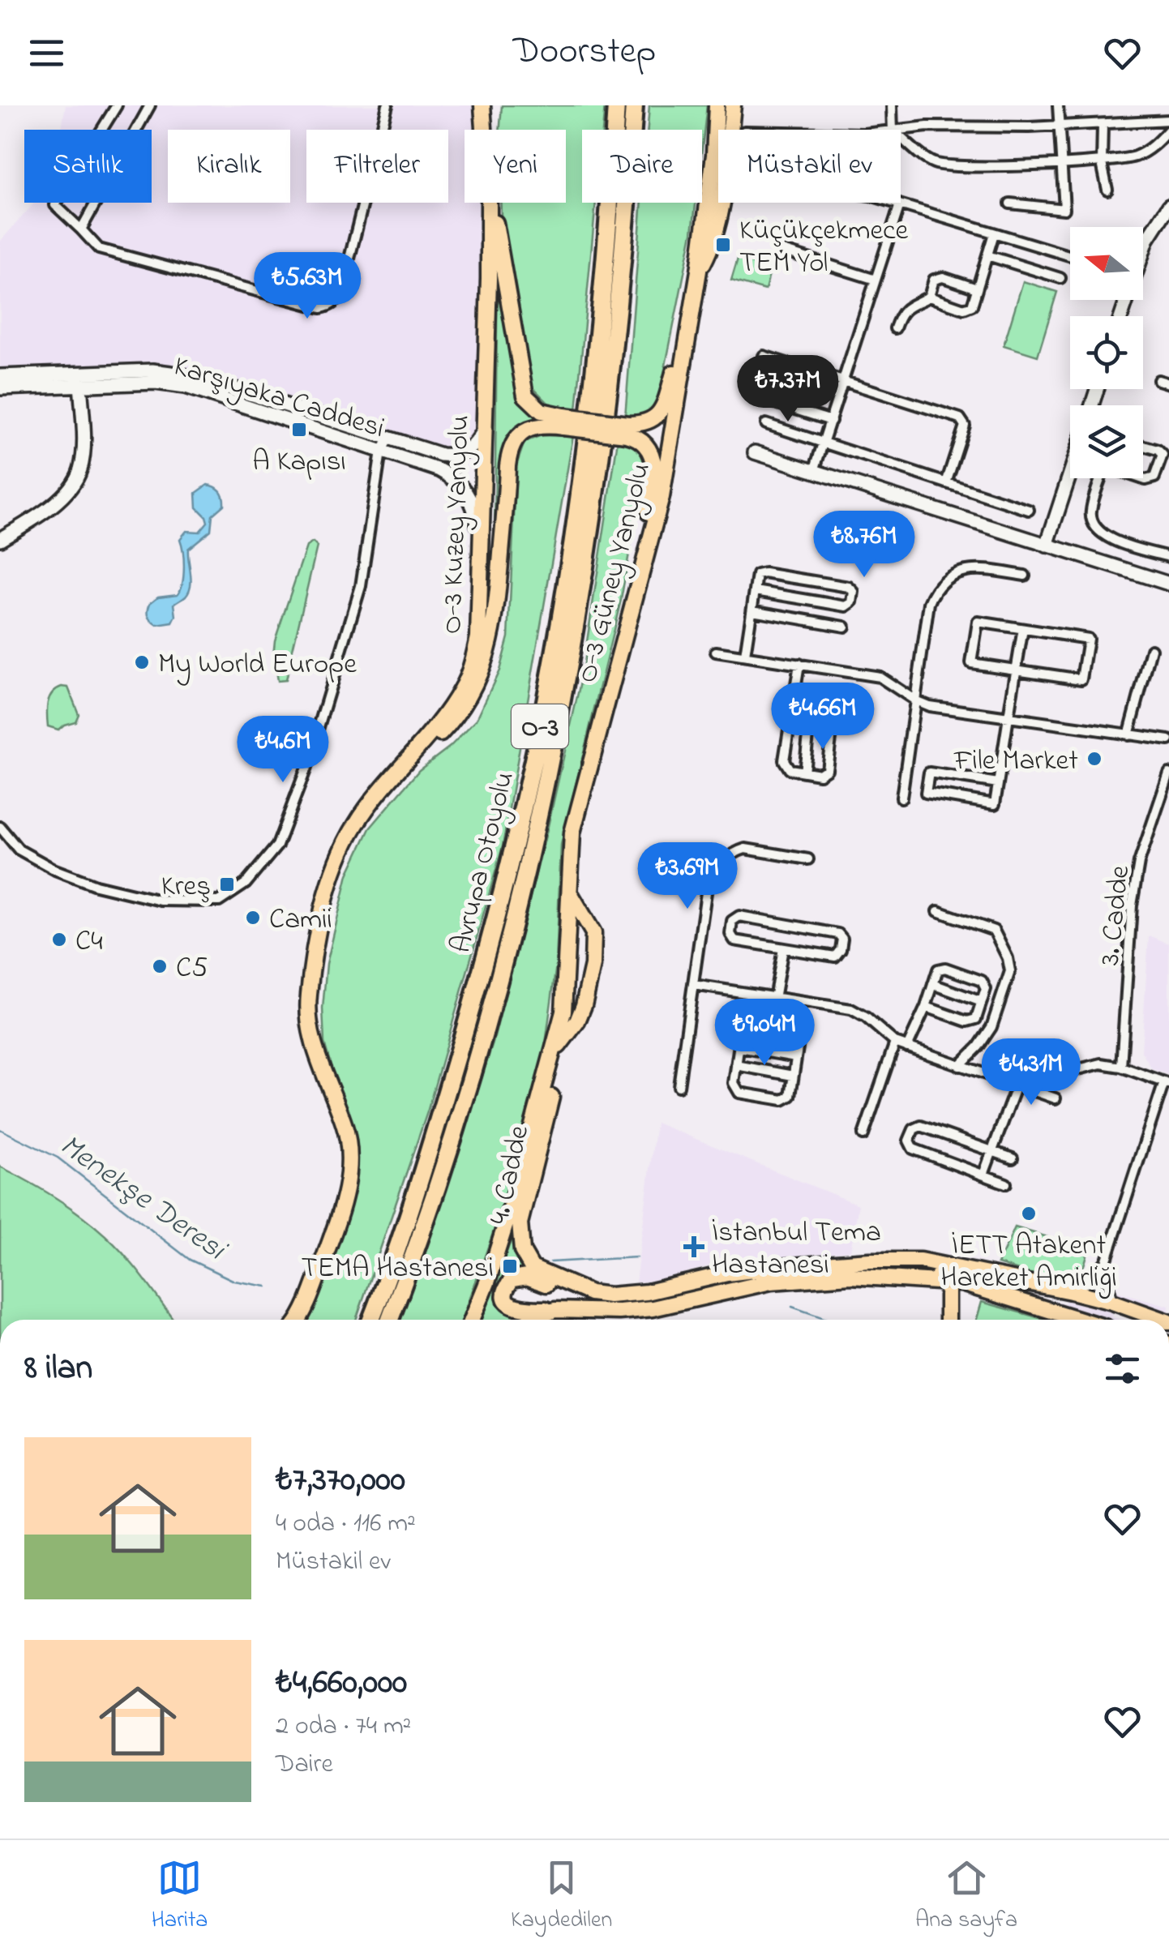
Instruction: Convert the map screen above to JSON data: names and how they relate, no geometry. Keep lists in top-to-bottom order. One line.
{"streets":{"highway":["O-3","Avrupa Otoyolu"],"main road":["Karşıyaka Caddesi","O-3 Kuzey Yanyolu","O-3 Güney Yanyolu","4. Cadde"],"street":["3. Cadde"]},"crossings":[["Karşıyaka Caddesi","O-3 Kuzey Yanyolu"],["O-3 Güney Yanyolu","4. Cadde"]],"water":["Menekşe Deresi"],"places":{"transit":["Küçükçekmece TEM Yol","A Kapısı","Kreş","TEMA Hastanesi"],"other":["My World Europe","File Market","Camii","C4","C5","İETT Atakent Hareket Amirliği"],"health":["İstanbul Tema Hastanesi"]},"north":"left","page":{"header":"Doorstep","chip":["Satılık","Kiralık","Filtreler","Yeni","Daire","Müstakil ev"],"price":["₺5.63M","₺7.37M","₺8.76M","₺4.66M","₺4.6M","₺3.69M","₺9.04M","₺4.31M"],"heading":"8 ilan","list":[{"name":"₺7,370,000","note":"4 oda · 116 m² · Müstakil ev"},{"name":"₺4,660,000","note":"2 oda · 74 m² · Daire"}],"tabs":["Harita","Kaydedilen","Ana sayfa"]}}
